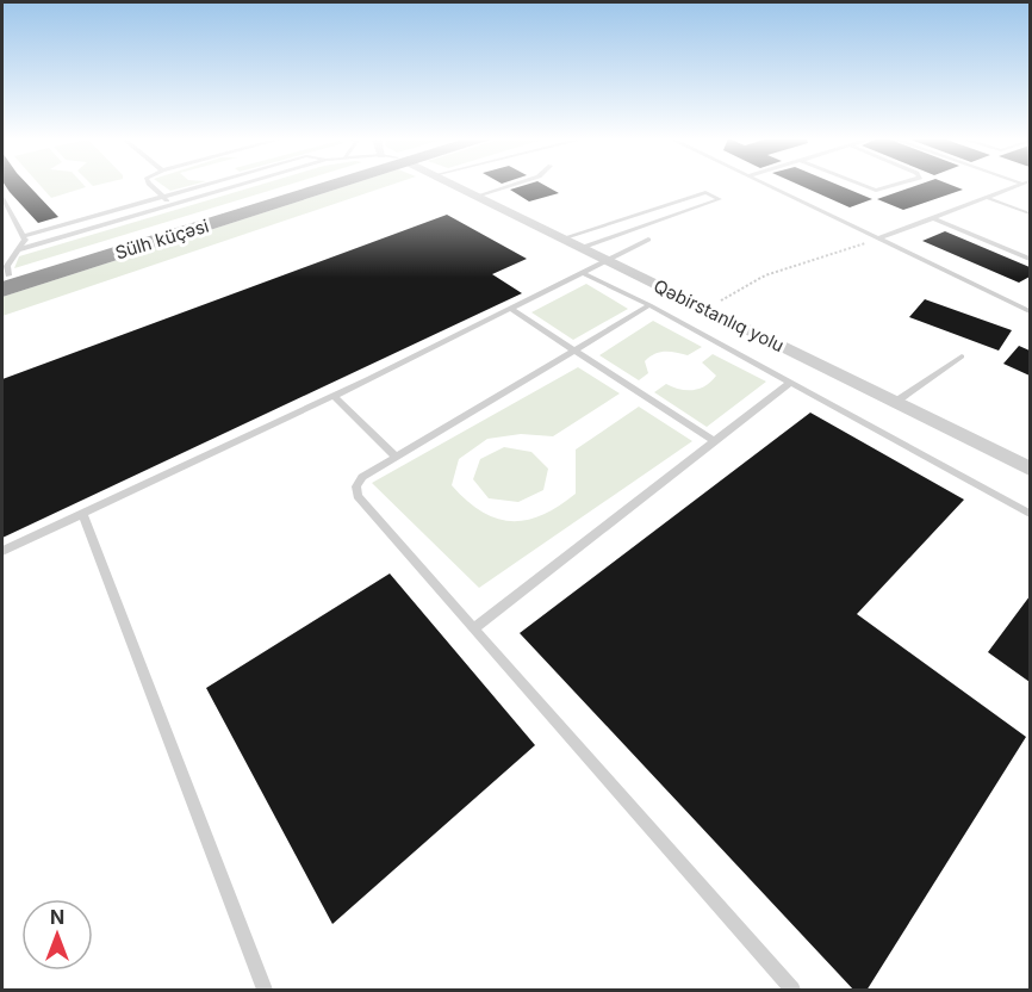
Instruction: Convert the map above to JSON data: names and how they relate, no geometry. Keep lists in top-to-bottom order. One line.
{"streets":{"highway":["Sülh küçəsi"],"street":["Qəbirstanlıq yolu"]},"north":"top"}
